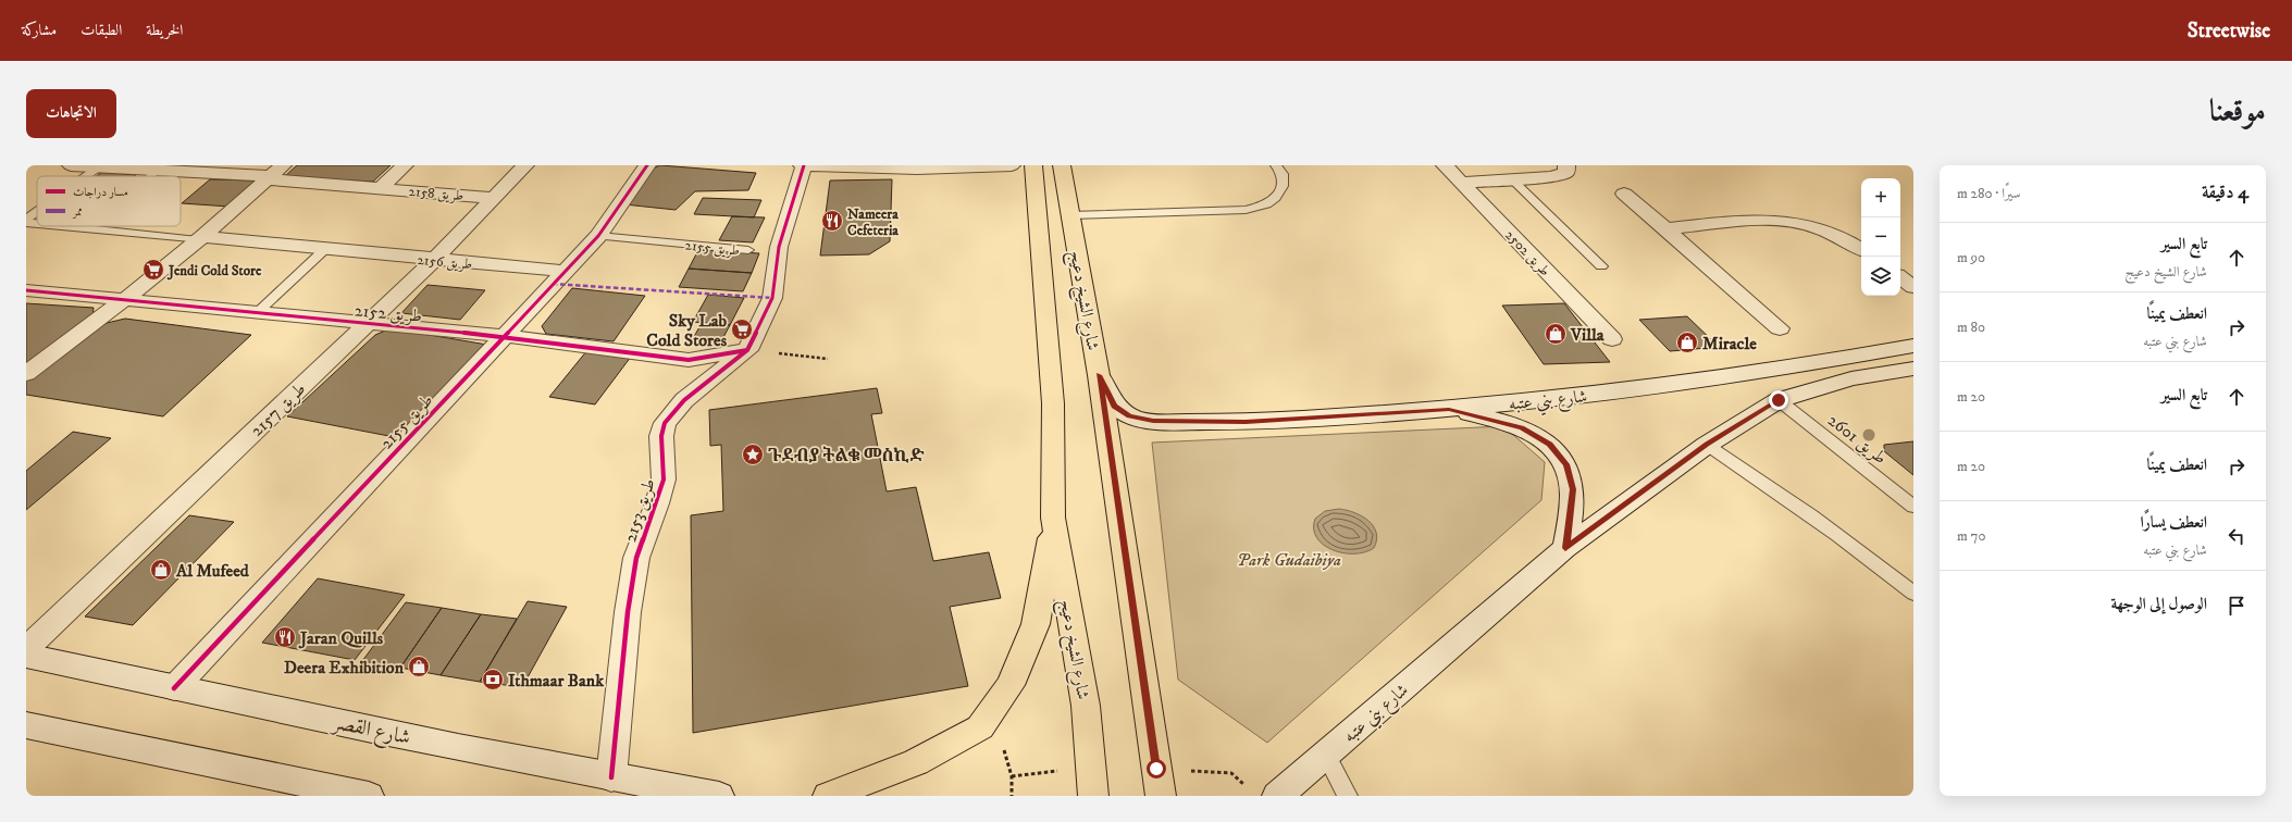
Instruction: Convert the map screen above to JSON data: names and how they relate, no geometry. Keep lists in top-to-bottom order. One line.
{"streets":{"main road":["شارع الشيخ دعيج"],"street":["طريق 2158","طريق 2155","طريق 2502","طريق 2156","طريق 2152","شارع بني عتبه","طريق 2157","طريق 2153","شارع القصر"],"lane":["طريق 2601"]},"crossings":[["طريق 2158","طريق 2157"],["طريق 2155","طريق 2156"],["طريق 2155","طريق 2152"],["طريق 2155","شارع القصر"],["طريق 2156","طريق 2157"],["شارع الشيخ دعيج","شارع بني عتبه"],["طريق 2152","طريق 2157"],["طريق 2152","طريق 2153"],["شارع بني عتبه","طريق 2601"],["طريق 2153","شارع القصر"]],"parks":["Park Gudaibiya"],"places":{"restaurant":["Nameera Cefeteria","Jaran Quills"],"supermarket":["Jendi Cold Store","Sky Lab Cold Stores"],"shop":["Villa","Miracle","Al Mufeed","Deera Exhibition"],"place":["ጉደብያ ትልቁ መስኪድ"],"bank":["Ithmaar Bank"]},"legend":["مسار دراجات","ممر"],"page":{"header":"Streetwise","nav":["الخريطة","الطبقات","مشاركة"],"title":"موقعنا","buttons":"الاتجاهات","heading":["4 دقيقة","سيرًا · 280 m"],"map_buttons":["+","−"],"list":[["تابع السير","شارع الشيخ دعيج","90 m"],["انعطف يمينًا","شارع بني عتبه","80 m"],["تابع السير","20 m"],["انعطف يمينًا","20 m"],["انعطف يسارًا","شارع بني عتبه","70 m"],"الوصول إلى الوجهة"]}}
